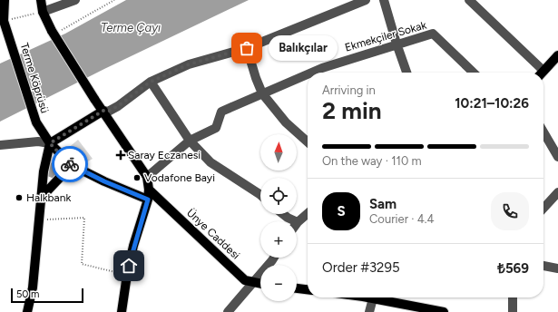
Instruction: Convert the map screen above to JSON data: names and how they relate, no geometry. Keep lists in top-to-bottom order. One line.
{"streets":{"main road":["Terme Köprüsü","Ünye Caddesi"],"street":["Ekmekçiler Sokak"]},"water":["Terme Çayı"],"places":{"other":["Balıkçılar","Vodafone Bayi","Halkbank"],"health":["Saray Eczanesi"]},"scale_bar":"50 m","north":"top","page":{"bubble":"Balıkçılar","heading":["2 min","Arriving in","10:21–10:26"],"panel":["Sam","Courier · 4.4","Order #3295","₺569"],"map_buttons":["+","−"],"bar":"On the way · 110 m","round":"S","scale":"50 m"}}
